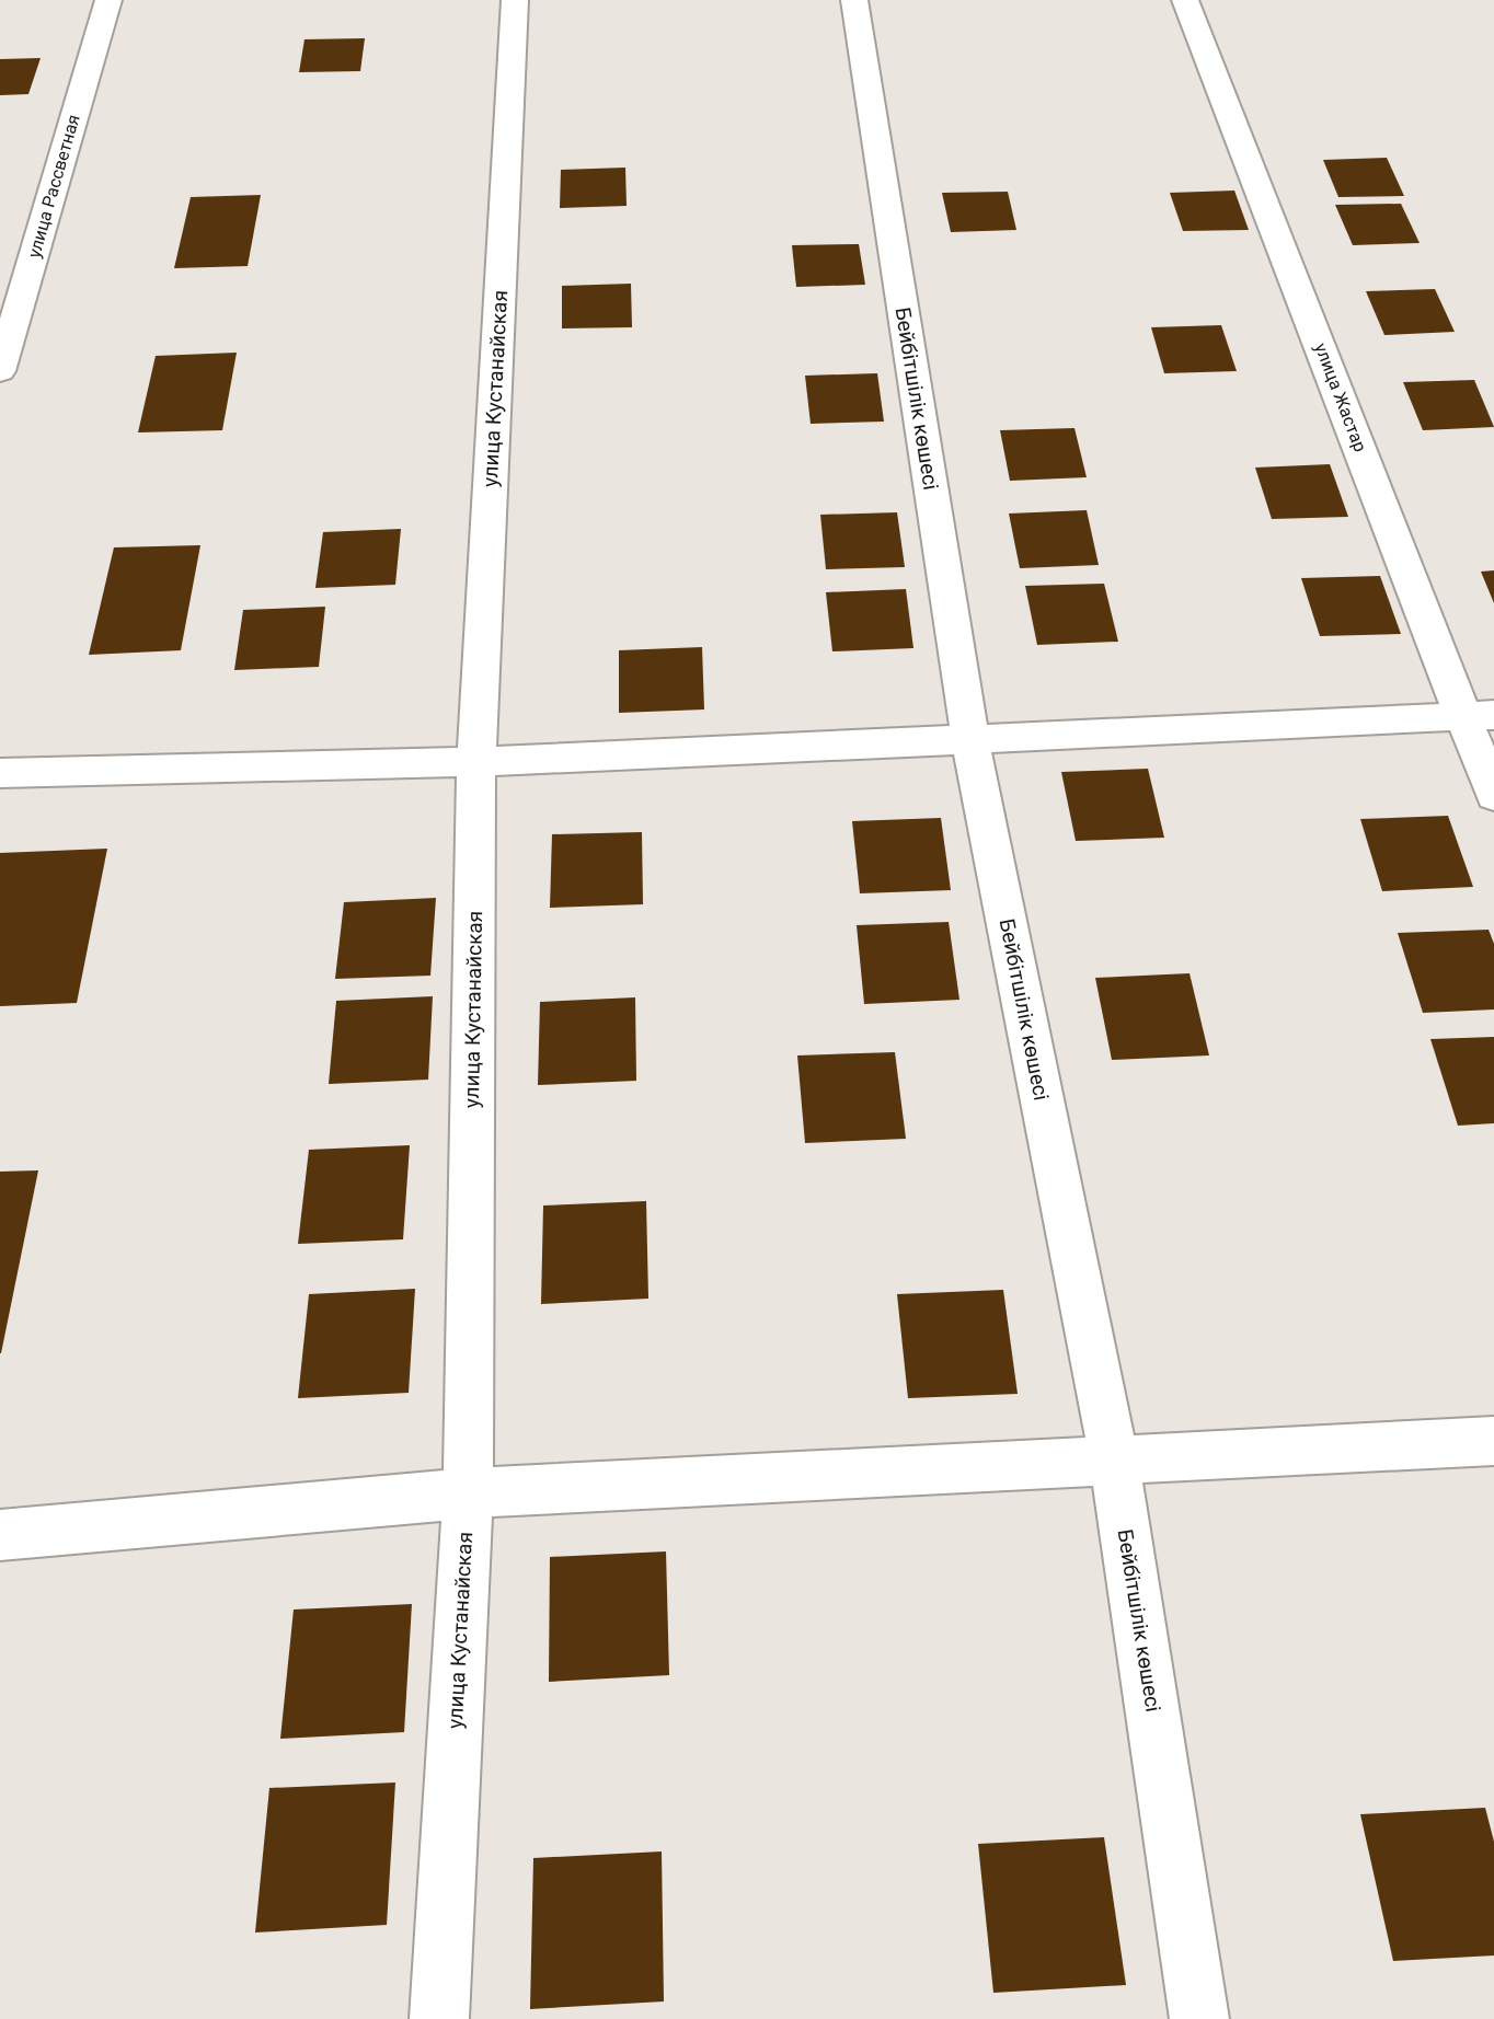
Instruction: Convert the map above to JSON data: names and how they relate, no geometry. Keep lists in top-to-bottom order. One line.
{"streets":{"street":["улица Рассветная","улица Кустанайская","улица Жастар","Бейбітшілік көшесі"]}}
